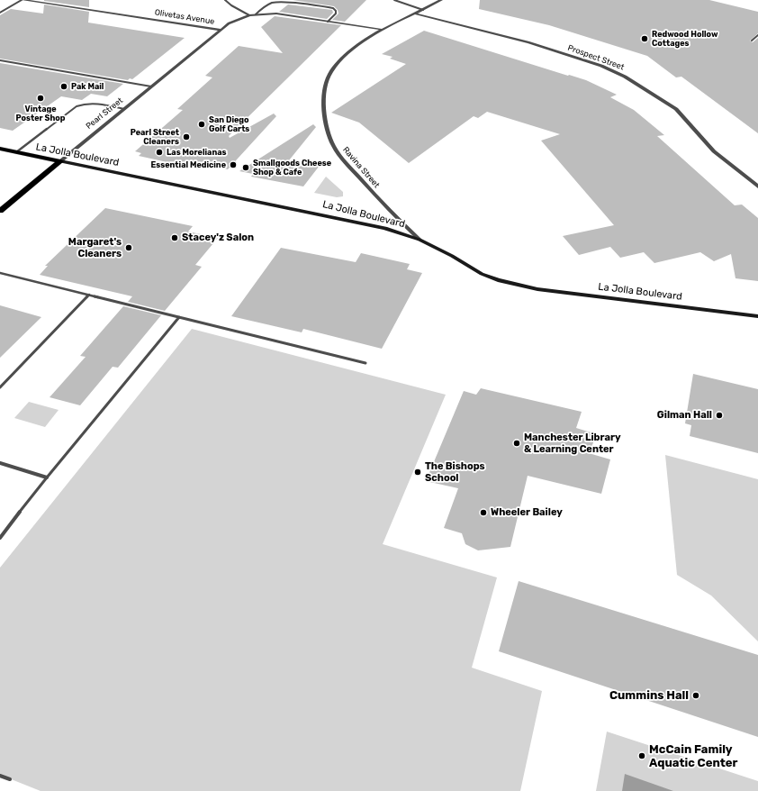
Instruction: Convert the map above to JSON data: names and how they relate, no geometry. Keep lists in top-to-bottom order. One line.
{"streets":{"main road":["Pearl Street","La Jolla Boulevard"],"street":["Olivetas Avenue","Prospect Street","Ravina Street"]},"crossings":[["Olivetas Avenue","Pearl Street"],["Olivetas Avenue","Ravina Street"],["Prospect Street","Ravina Street"],["Pearl Street","La Jolla Boulevard"],["La Jolla Boulevard","Ravina Street"]],"places":["Redwood Hollow Cottages","Pak Mail","Vintage Poster Shop","San Diego Golf Carts","Pearl Street Cleaners","Las Morelianas","Essential Medicine","Smallgoods Cheese Shop & Cafe","Stacey'z Salon","Margaret's Cleaners","Gilman Hall","Manchester Library & Learning Center","The Bishops School","Wheeler Bailey","Cummins Hall","McCain Family Aquatic Center"]}
